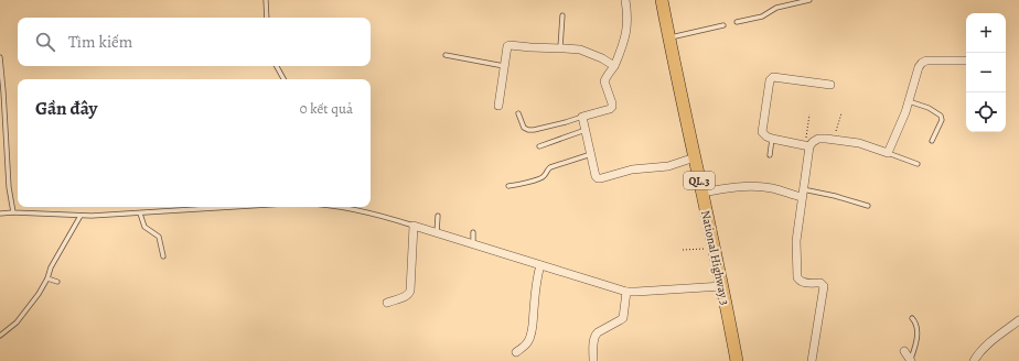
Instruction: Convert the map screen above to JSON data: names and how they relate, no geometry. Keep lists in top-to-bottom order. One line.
{"streets":{"highway":["QL.3","National Highway 3"]},"page":{"map_buttons":["+","−"],"search":"Tìm kiếm","heading":["Gần đây","0 kết quả"]}}
